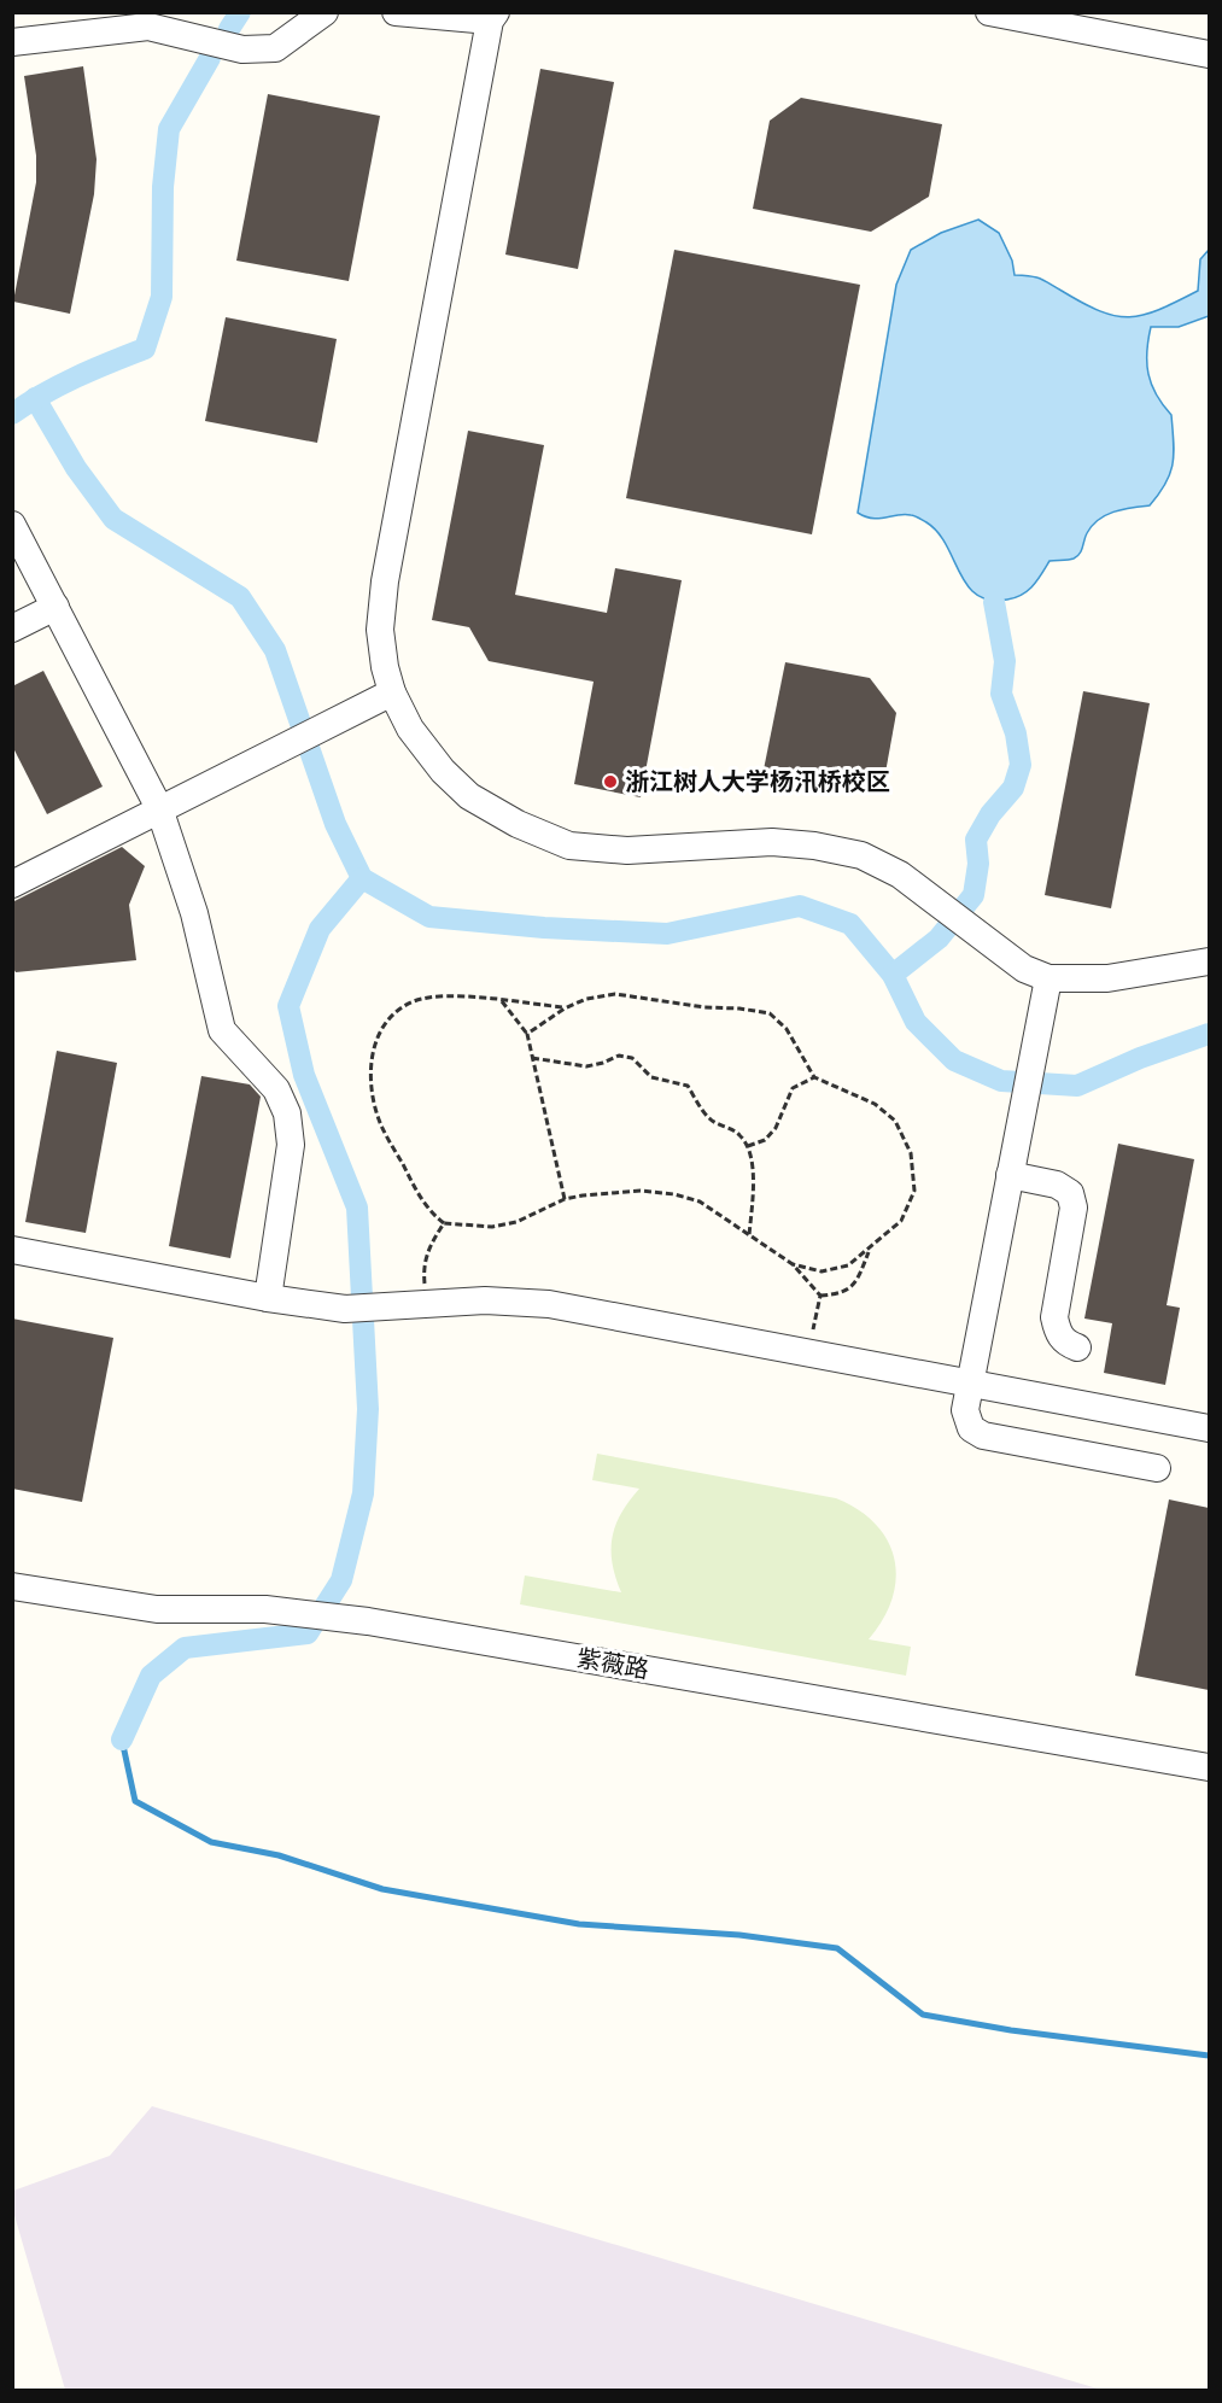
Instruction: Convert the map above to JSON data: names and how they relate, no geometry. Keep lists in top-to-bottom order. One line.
{"streets":{"street":["紫薇路"]},"places":["浙江树人大学杨汛桥校区"]}
